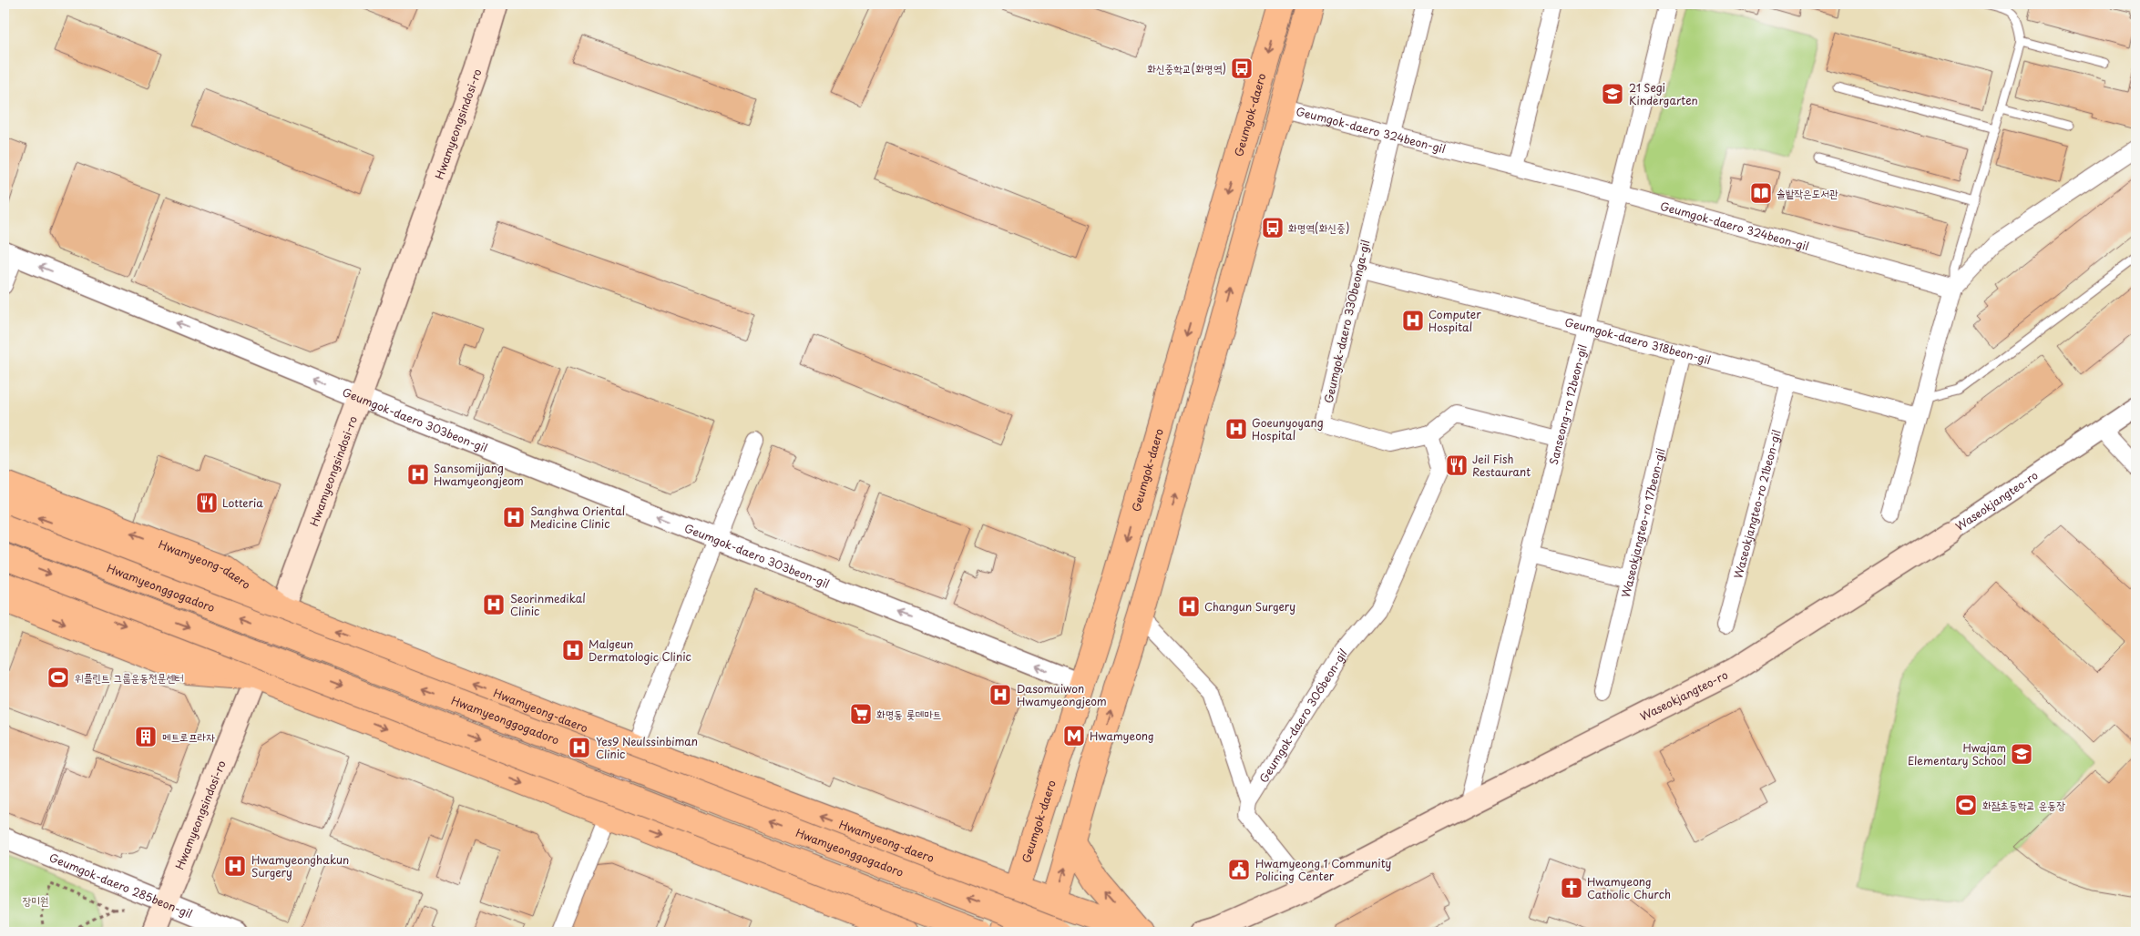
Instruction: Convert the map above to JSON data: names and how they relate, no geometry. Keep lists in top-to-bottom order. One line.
{"streets":{"main road":["Geumgok-daero","Hwamyeongsindosi-ro","Waseokjangteo-ro","Hwamyeong-daero","Hwamyeonggogadoro"],"street":["Geumgok-daero 324beon-gil","Geumgok-daero 330beonga-gil","Geumgok-daero 318beon-gil","Sanseong-ro 12beon-gil","Geumgok-daero 303beon-gil","Waseokjangteo-ro 21beon-gil","Waseokjangteo-ro 17beon-gil","Geumgok-daero 306beon-gil","Geumgok-daero 285beon-gil"]},"crossings":[["Geumgok-daero","Geumgok-daero 303beon-gil"],["Geumgok-daero","Hwamyeong-daero"],["Hwamyeongsindosi-ro","Geumgok-daero 303beon-gil"],["Hwamyeongsindosi-ro","Hwamyeong-daero"],["Hwamyeongsindosi-ro","Geumgok-daero 285beon-gil"],["Geumgok-daero 324beon-gil","Geumgok-daero 330beonga-gil"],["Geumgok-daero 324beon-gil","Sanseong-ro 12beon-gil"],["Geumgok-daero 330beonga-gil","Geumgok-daero 318beon-gil"],["Geumgok-daero 330beonga-gil","Sanseong-ro 12beon-gil"],["Geumgok-daero 330beonga-gil","Geumgok-daero 306beon-gil"],["Geumgok-daero 318beon-gil","Sanseong-ro 12beon-gil"],["Geumgok-daero 318beon-gil","Waseokjangteo-ro 21beon-gil"],["Geumgok-daero 318beon-gil","Waseokjangteo-ro 17beon-gil"],["Sanseong-ro 12beon-gil","Waseokjangteo-ro"]],"one_way":["Geumgok-daero 303beon-gil"],"parks":["장미원"],"places":{"bus stop":["화신중학교(화명역)","화명역(화신중)"],"school or university":["21 Segi Kindergarten","Hwajam Elementary School"],"library":["솔밭작은도서관"],"hospital":["Computer Hospital","Goeunyoyang Hospital","Sansomijjang Hwamyeongjeom","Sanghwa Oriental Medicine Clinic","Seorinmedikal Clinic","Changun Surgery","Malgeun Dermatologic Clinic","Dasomuiwon Hwamyeongjeom","Yes9 Neulssinbiman Clinic","Hwamyeonghakun Surgery"],"restaurant":["Jeil Fish Restaurant","Lotteria"],"sports":["위플린트 그룹운동전문센터","화잠초등학교 운동장"],"supermarket":["화명동 롯데마트"],"metro station":["Hwamyeong"],"building":["메트로프라자"],"public building":["Hwamyeong 1 Community Policing Center"],"church":["Hwamyeong Catholic Church"]}}
